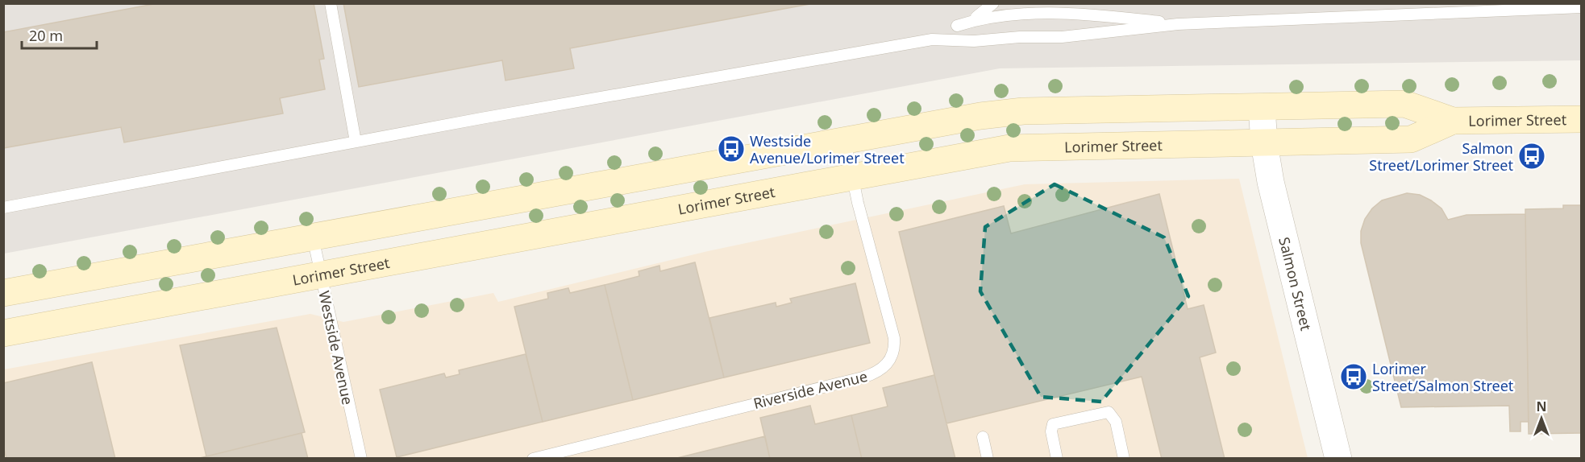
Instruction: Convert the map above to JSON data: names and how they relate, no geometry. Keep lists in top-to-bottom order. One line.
{"streets":{"main road":["Lorimer Street"],"street":["Salmon Street"],"lane":["Westside Avenue","Riverside Avenue"]},"crossings":[["Lorimer Street","Salmon Street"],["Lorimer Street","Westside Avenue"],["Lorimer Street","Riverside Avenue"]],"places":{"bus stop":["Westside Avenue/Lorimer Street","Salmon Street/Lorimer Street","Lorimer Street/Salmon Street"]},"scale_bar":"20 m","north":"top"}
